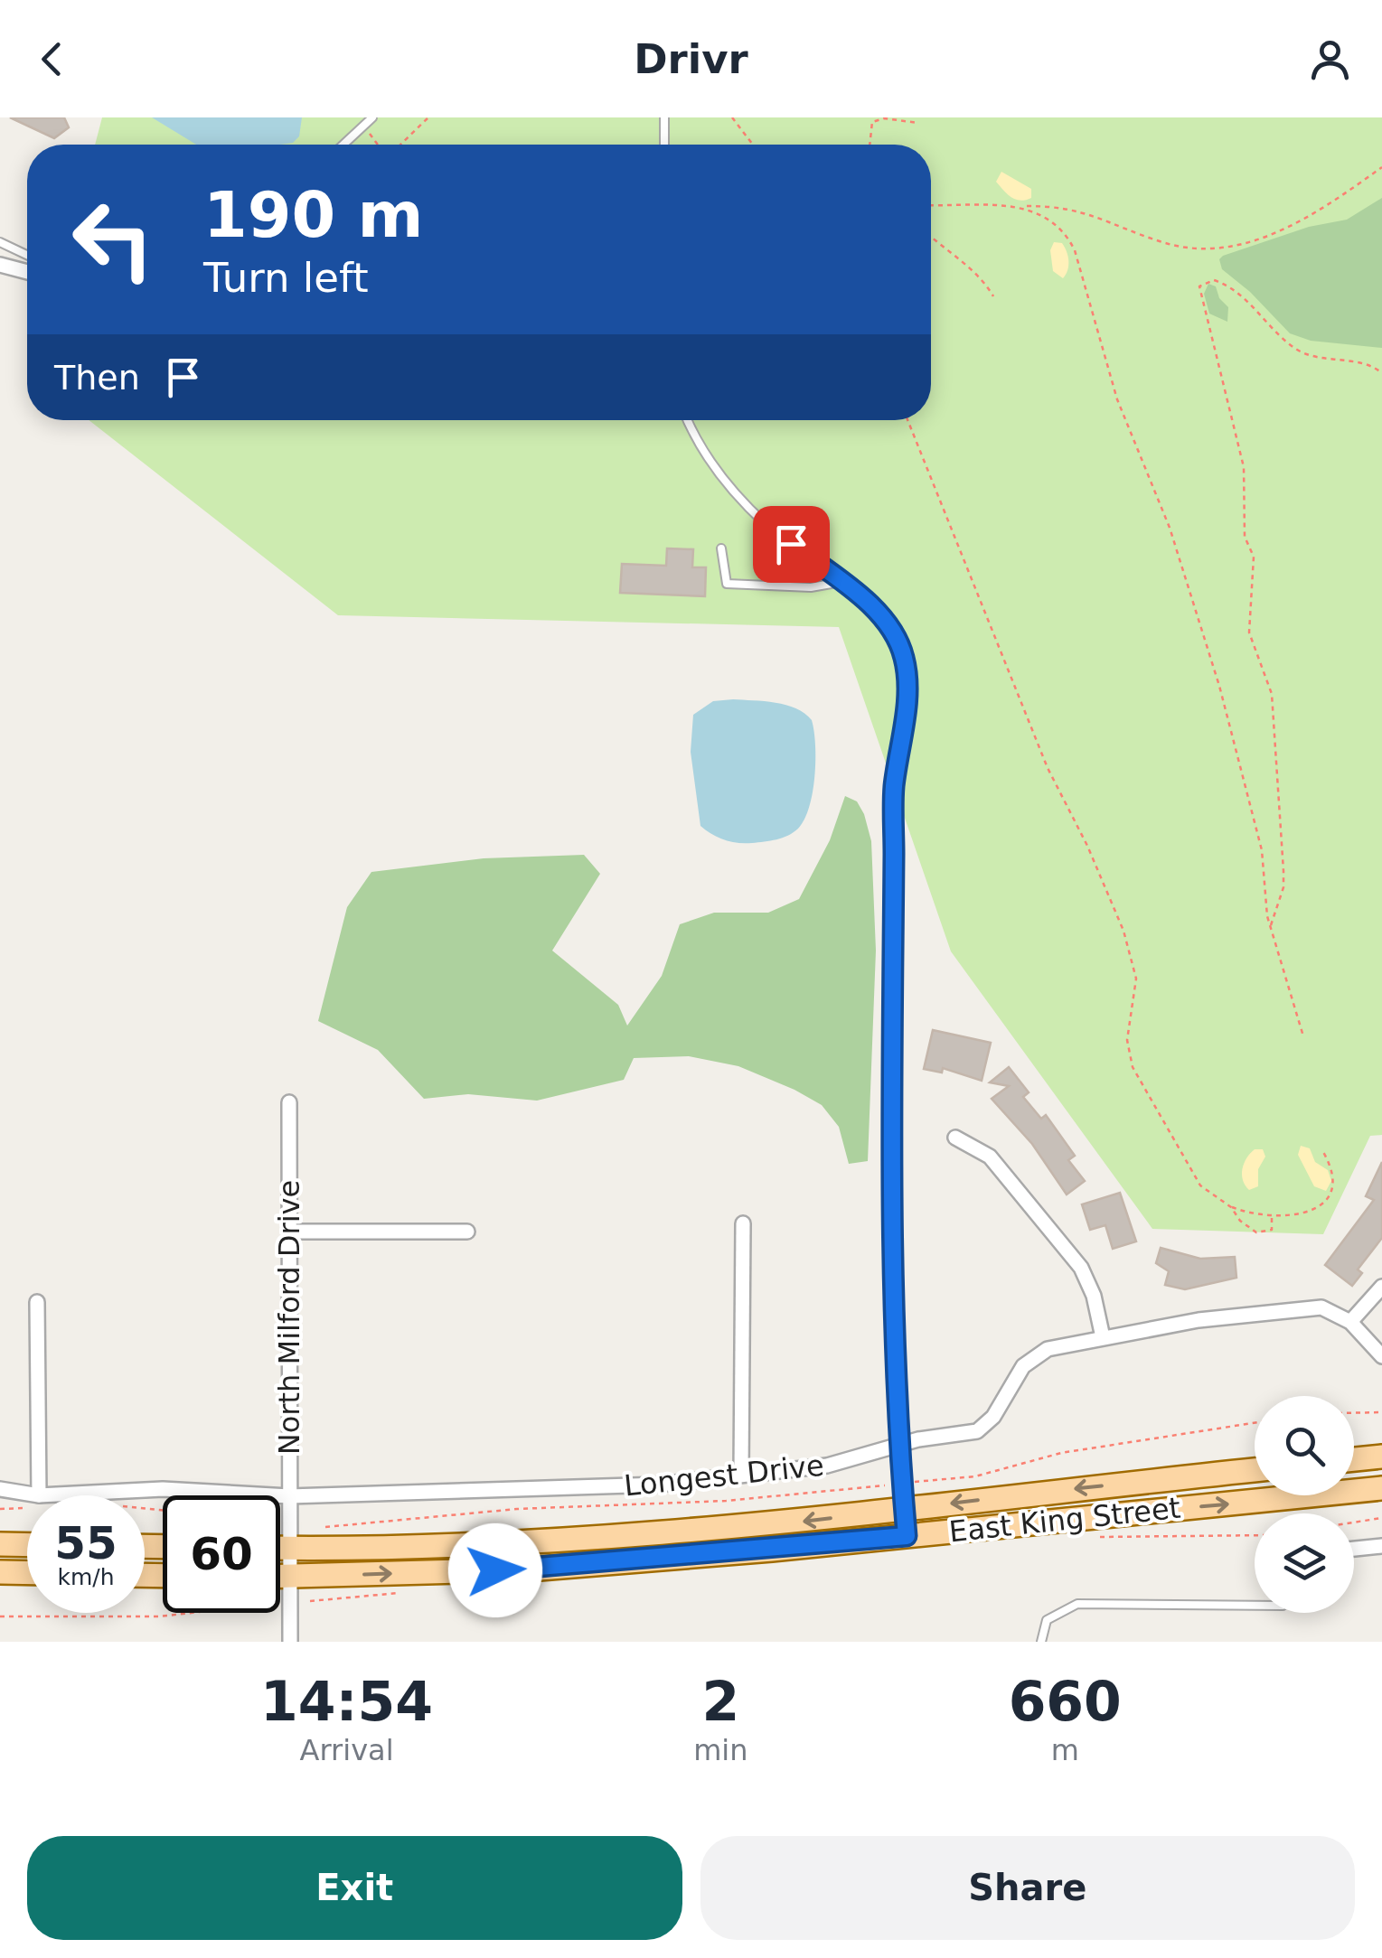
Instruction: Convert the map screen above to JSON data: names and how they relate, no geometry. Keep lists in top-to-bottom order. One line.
{"streets":{"main road":["East King Street"],"street":["North Milford Drive","Longest Drive"]},"crossings":[["North Milford Drive","Longest Drive"],["North Milford Drive","East King Street"]],"page":{"header":"Drivr","turn":["190 m","Turn left"],"then":"Then","speed":"55 km/h","limit":"60","eta":["14:54","Arrival","2","min","660","m"],"buttons":["Exit","Share"]}}
